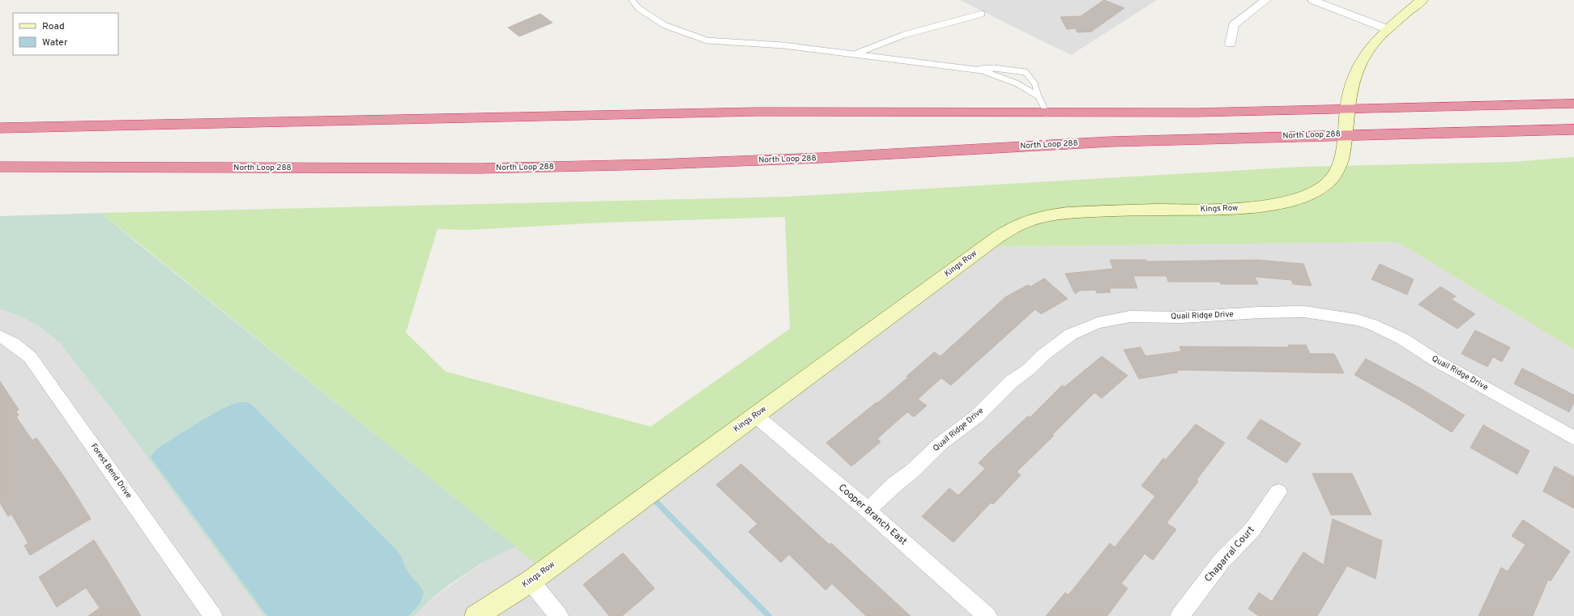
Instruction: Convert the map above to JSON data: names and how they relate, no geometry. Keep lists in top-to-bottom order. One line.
{"streets":{"highway":["North Loop 288"],"street":["Kings Row","Quail Ridge Drive","Forest Bend Drive","Cooper Branch East","Chaparral Court"]},"crossings":[["North Loop 288","Kings Row"],["Kings Row","Cooper Branch East"],["Quail Ridge Drive","Cooper Branch East"]],"legend":["Road","Water"]}
